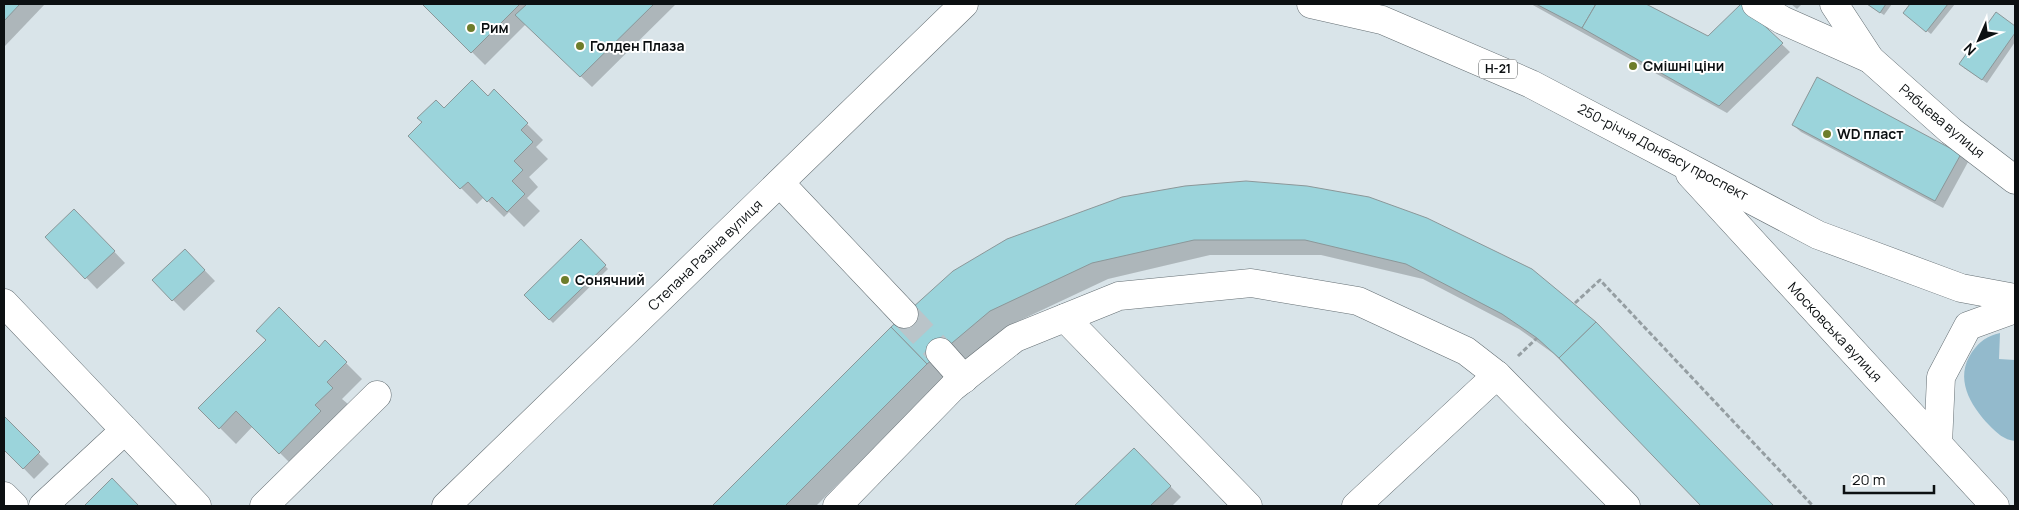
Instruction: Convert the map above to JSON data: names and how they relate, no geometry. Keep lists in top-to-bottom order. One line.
{"streets":{"main road":["Н-21","Рябцева вулиця","250-річчя Донбасу проспект","Степана Разіна вулиця","Московська вулиця"]},"crossings":[["250-річчя Донбасу проспект","Московська вулиця"]],"places":["Рим","Голден Плаза","Смішні ціни","WD пласт","Сонячний"],"scale_bar":"20 m","north":"bottom left"}
